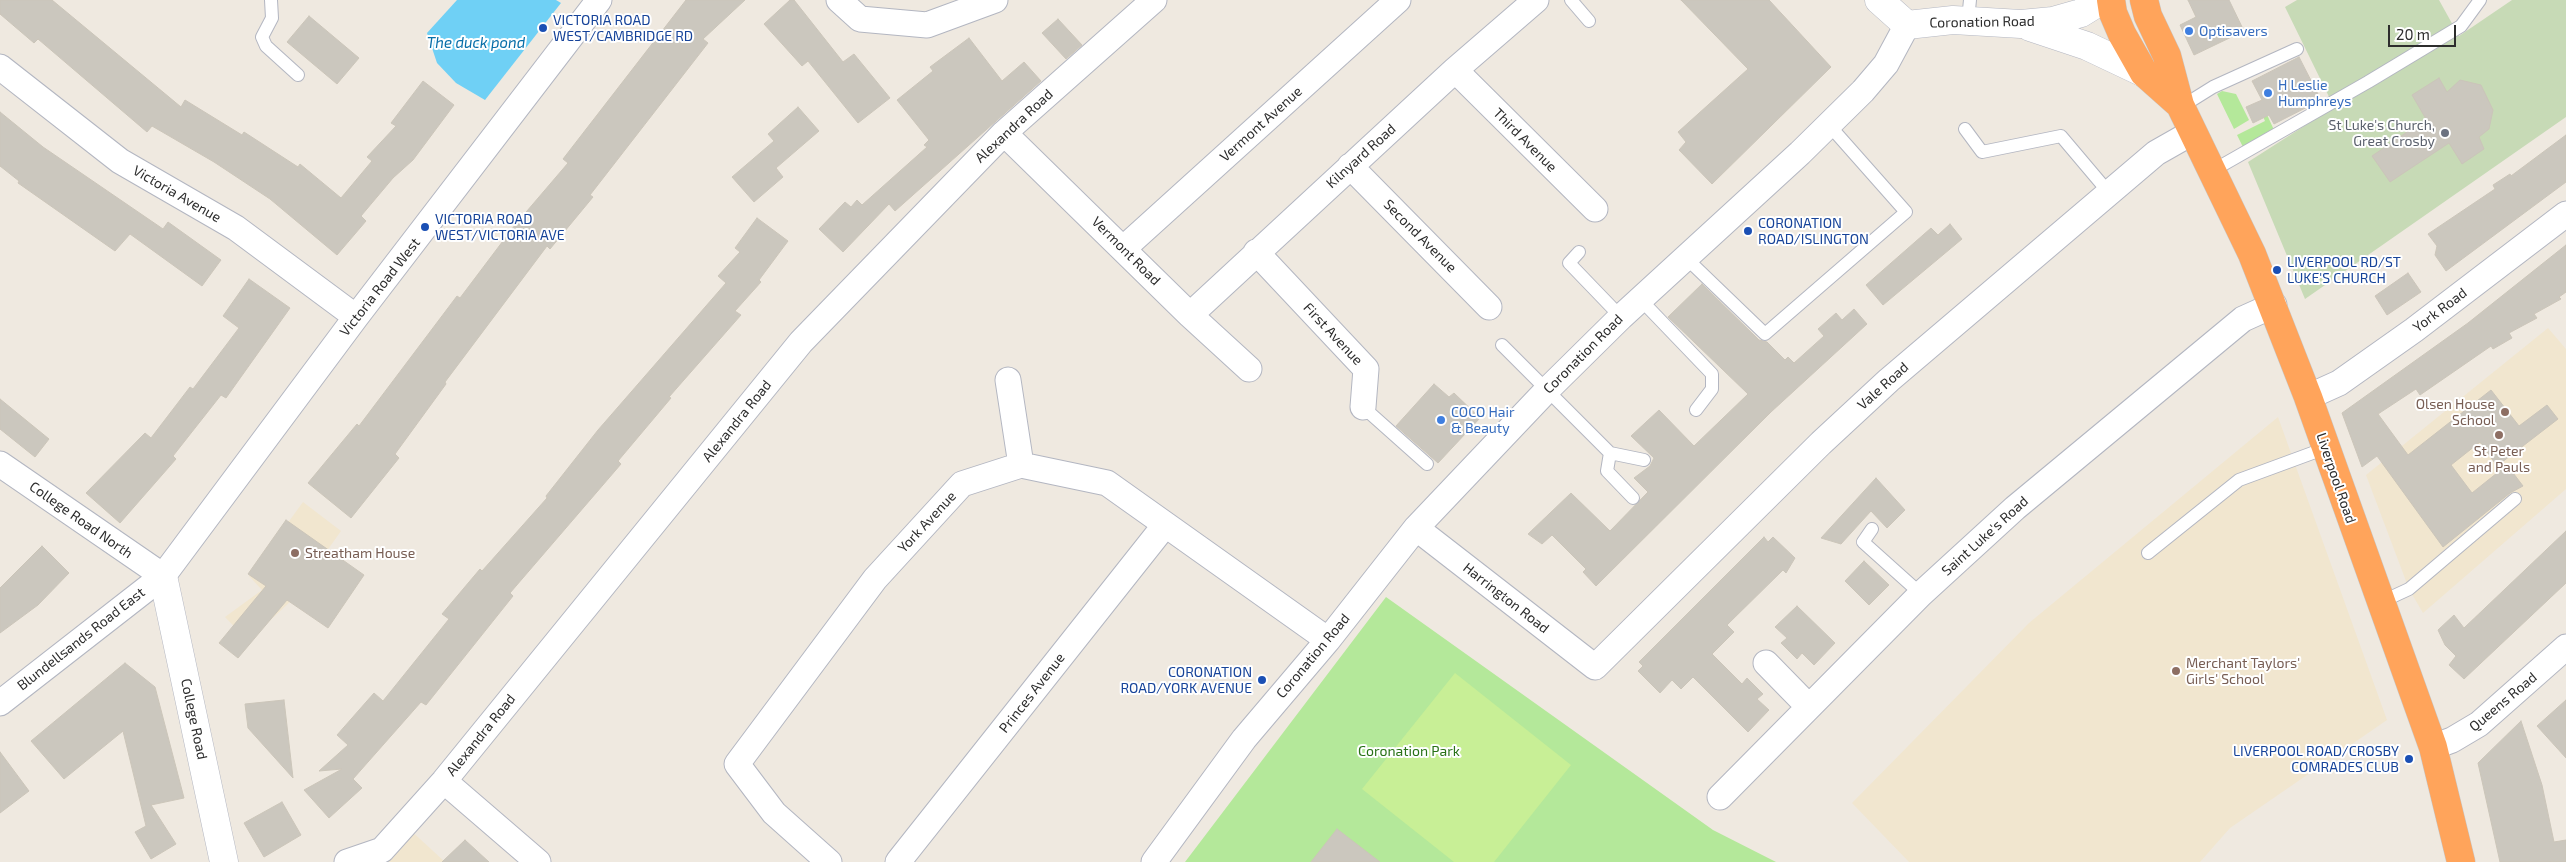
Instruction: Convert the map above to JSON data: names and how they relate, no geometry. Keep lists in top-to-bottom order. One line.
{"streets":{"highway":["Liverpool Road"],"main road":["Coronation Road","College Road"],"street":["Vermont Avenue","Alexandra Road","Third Avenue","Kilnyard Road","Victoria Avenue","Second Avenue","Vermont Road","Victoria Road West","York Road","First Avenue","Vale Road","College Road North","York Avenue","Saint Luke's Road","Harrington Road","Blundellsands Road East","Princes Avenue","Queens Road"]},"crossings":[["Coronation Road","York Avenue"],["Coronation Road","Harrington Road"],["Vermont Avenue","Vermont Road"],["Alexandra Road","Vermont Road"],["Third Avenue","Kilnyard Road"],["Kilnyard Road","Second Avenue"],["Kilnyard Road","Vermont Road"],["Kilnyard Road","First Avenue"],["Victoria Avenue","Victoria Road West"],["Victoria Road West","College Road North"],["Victoria Road West","Blundellsands Road East"],["Victoria Road West","College Road"],["York Road","Liverpool Road"],["Vale Road","Liverpool Road"],["Vale Road","Harrington Road"],["Liverpool Road","Saint Luke's Road"],["Liverpool Road","Queens Road"],["College Road North","Blundellsands Road East"],["College Road North","College Road"],["York Avenue","Princes Avenue"],["Blundellsands Road East","College Road"]],"water":["The duck pond"],"parks":["Coronation Park"],"places":["VICTORIA ROAD WEST/CAMBRIDGE RD","Optisavers","H Leslie Humphreys","St Luke's Church, Great Crosby","VICTORIA ROAD WEST/VICTORIA AVE","CORONATION ROAD/ISLINGTON","LIVERPOOL RD/ST LUKE'S CHURCH","Olsen House School","COCO Hair & Beauty","St Peter and Pauls","Streatham House","Merchant Taylors' Girls' School","CORONATION ROAD/YORK AVENUE","LIVERPOOL ROAD/CROSBY COMRADES CLUB"],"scale_bar":"20 m"}
